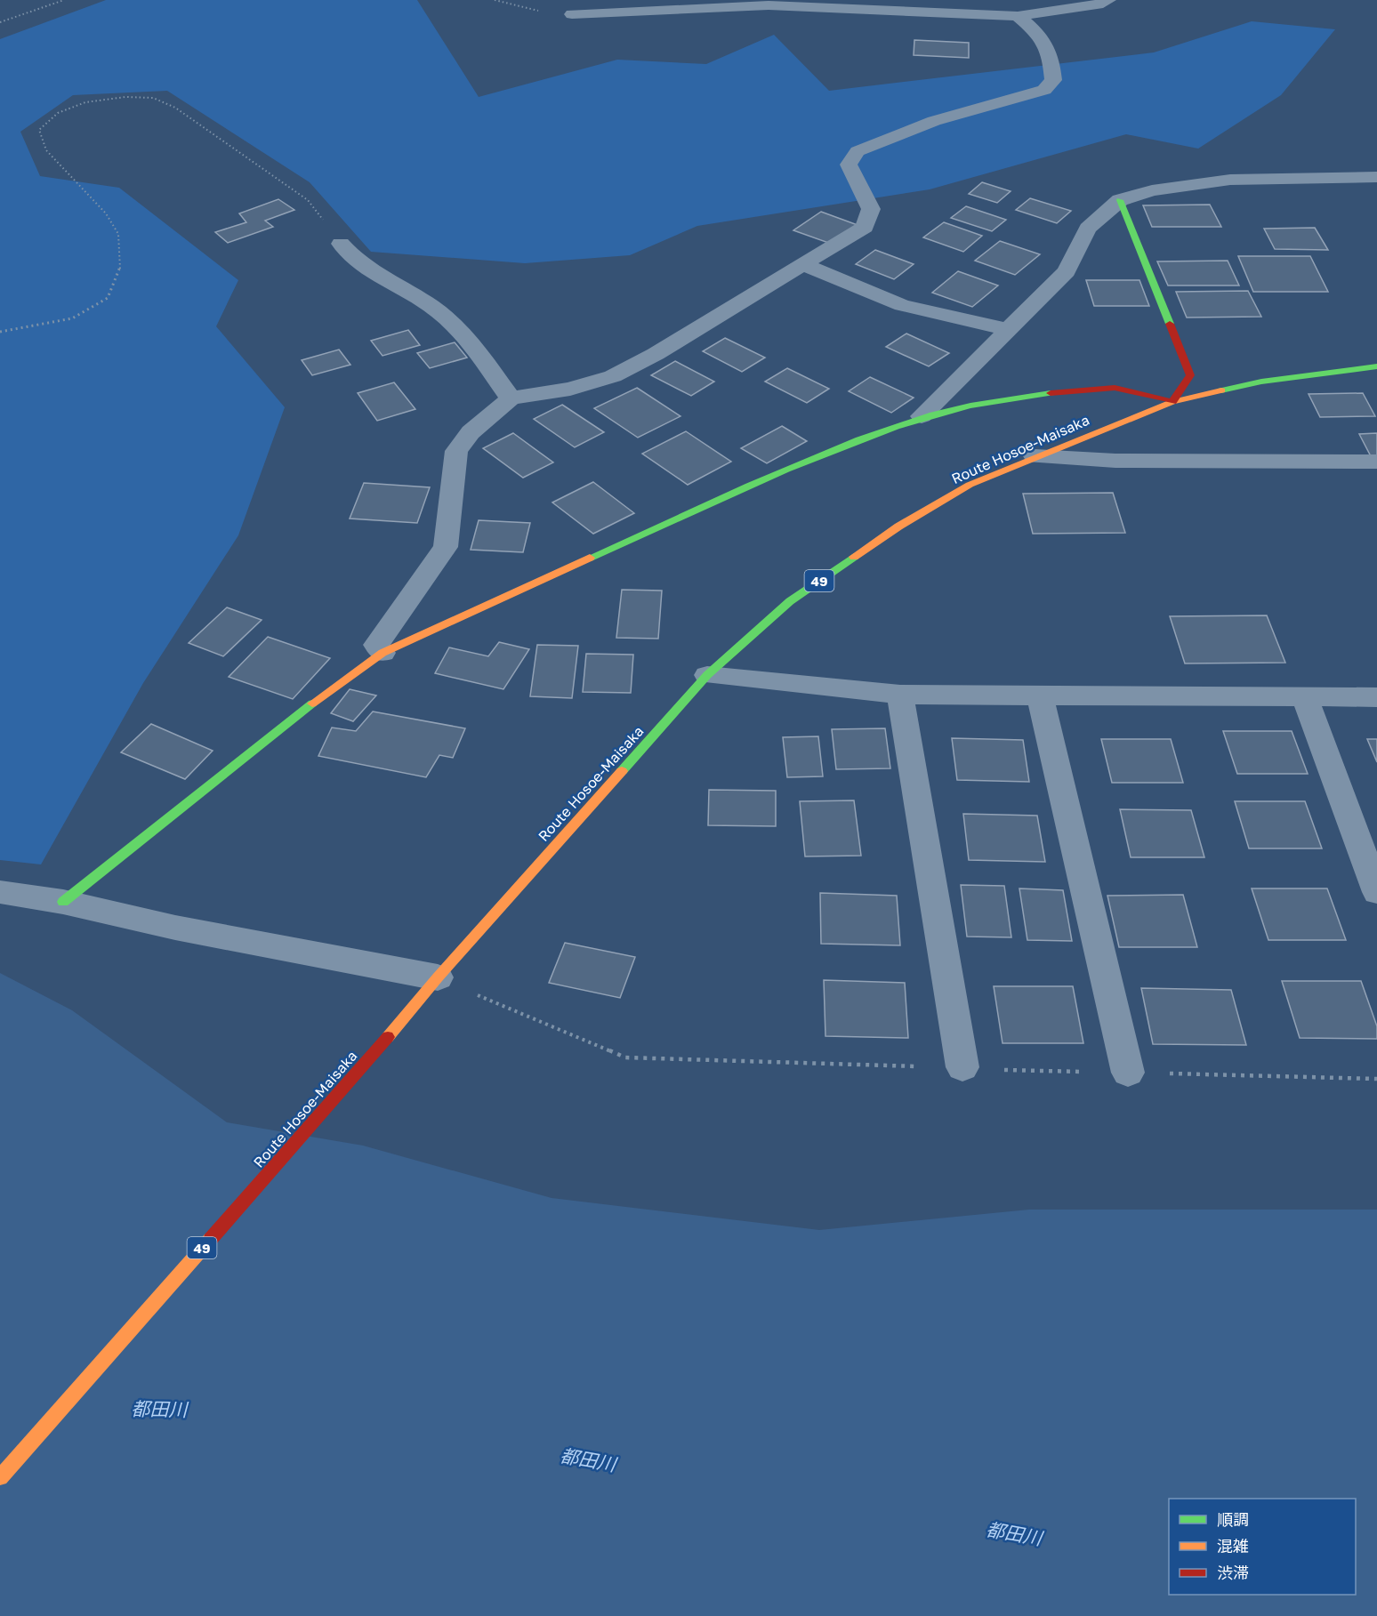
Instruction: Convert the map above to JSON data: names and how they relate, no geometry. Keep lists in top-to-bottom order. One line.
{"streets":{"main road":["Route Hosoe-Maisaka","49"]},"water":["都田川"],"legend":["順調","混雑","渋滞"]}
